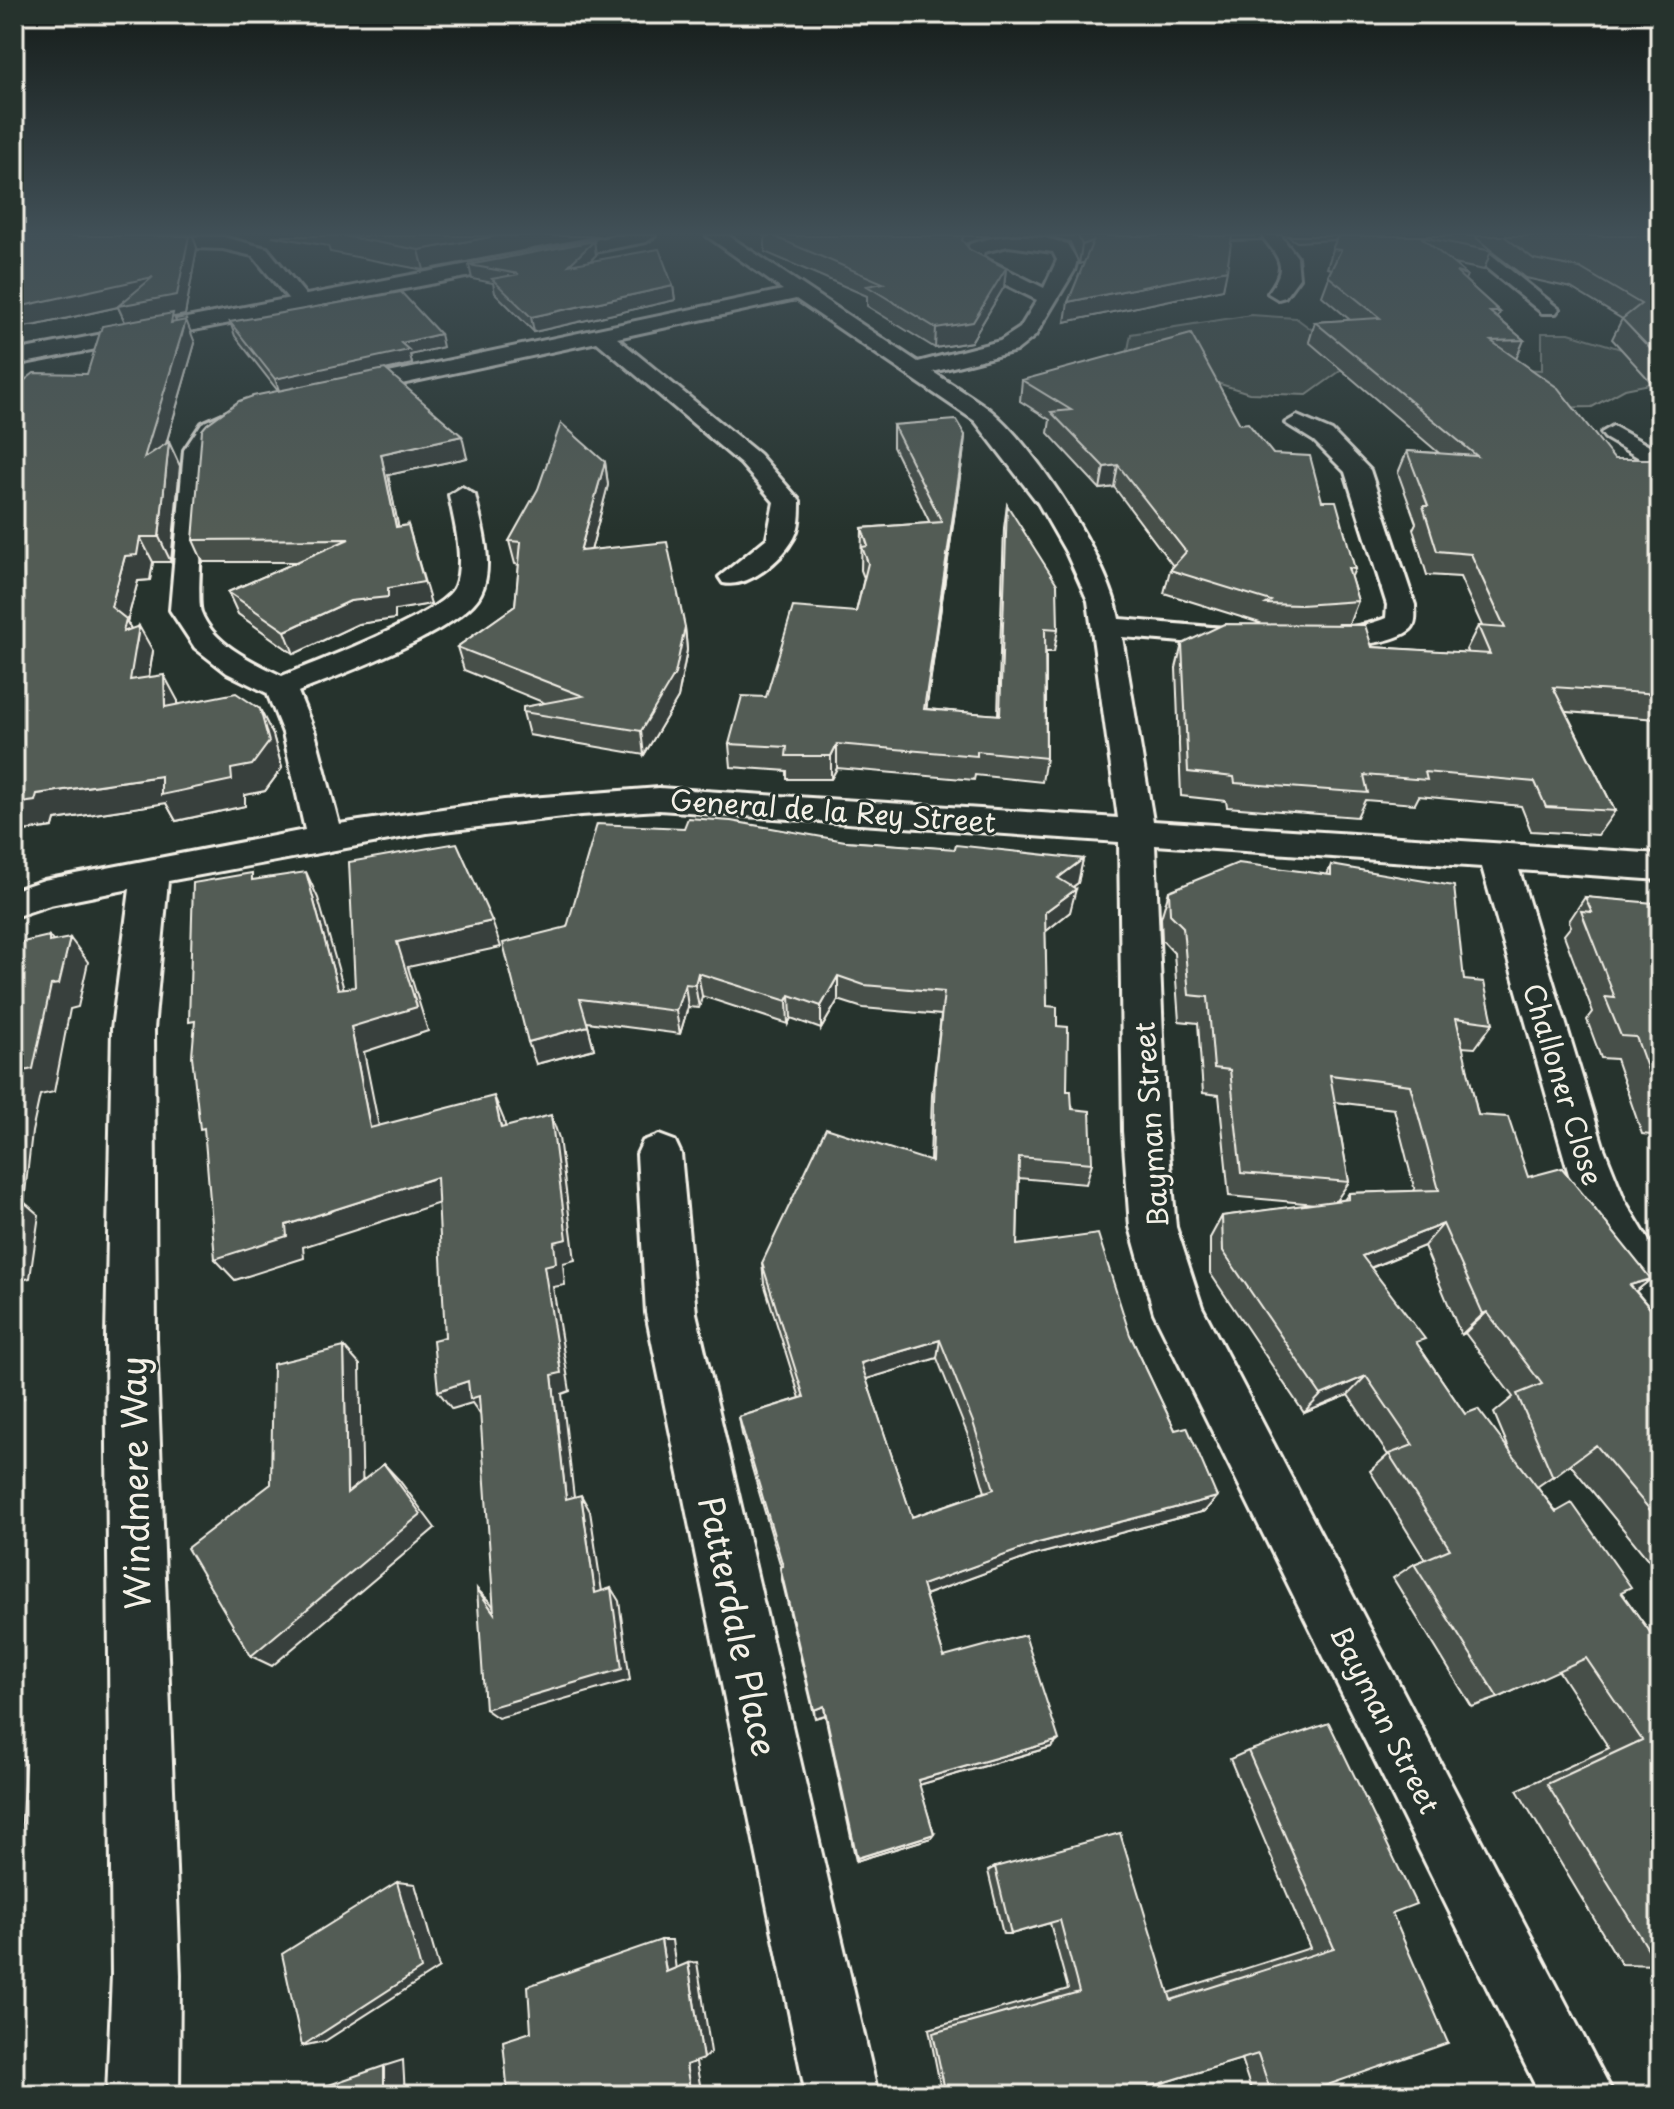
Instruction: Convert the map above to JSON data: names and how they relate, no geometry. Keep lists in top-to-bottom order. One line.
{"streets":{"street":["General de la Rey Street","Challoner Close","Bayman Street","Windmere Way","Patterdale Place"]},"crossings":[["General de la Rey Street","Challoner Close"],["General de la Rey Street","Bayman Street"],["General de la Rey Street","Windmere Way"]]}
